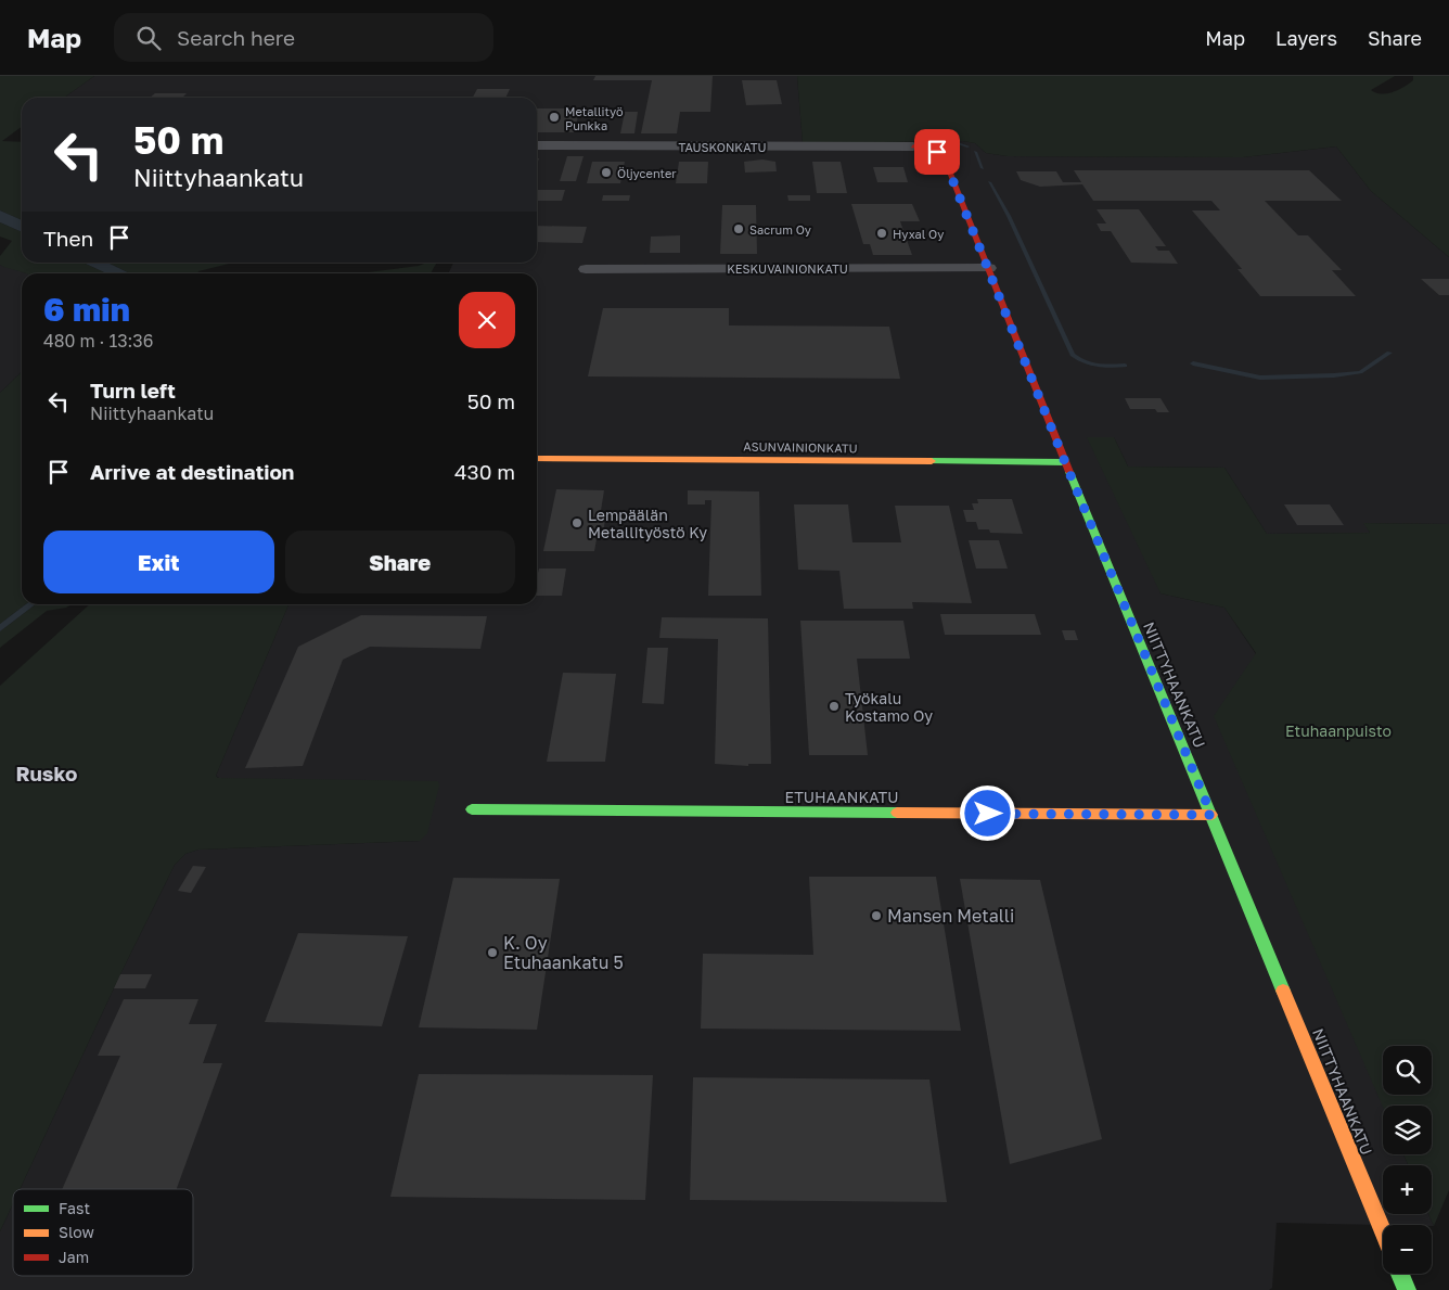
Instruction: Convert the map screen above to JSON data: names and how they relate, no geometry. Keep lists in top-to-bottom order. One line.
{"streets":{"street":["TAUSKONKATU","KESKUVAINIONKATU","ASUNVAINIONKATU","NIITTYHAANKATU","ETUHAANKATU"]},"crossings":[["TAUSKONKATU","NIITTYHAANKATU"],["KESKUVAINIONKATU","NIITTYHAANKATU"],["ASUNVAINIONKATU","NIITTYHAANKATU"],["NIITTYHAANKATU","ETUHAANKATU"]],"districts":["Rusko"],"parks":["Etuhaanpuisto"],"places":["Metallityö Punkka","Öljycenter","Sacrum Oy","Hyxal Oy","Lempäälän Metallityöstö Ky","Työkalu Kostamo Oy","Mansen Metalli","K. Oy Etuhaankatu 5"],"legend":["Fast","Slow","Jam"],"page":{"header":"Map","search":"Search here","nav":["Map","Layers","Share"],"turn":["50 m","Niittyhaankatu"],"then":"Then","heading":["6 min","480 m · 13:36"],"list":[{"name":"Turn left","note":"Niittyhaankatu","value":"50 m"},{"name":"Arrive at destination","value":"430 m"}],"buttons":["Exit","Share"],"map_buttons":["+","−"]}}
